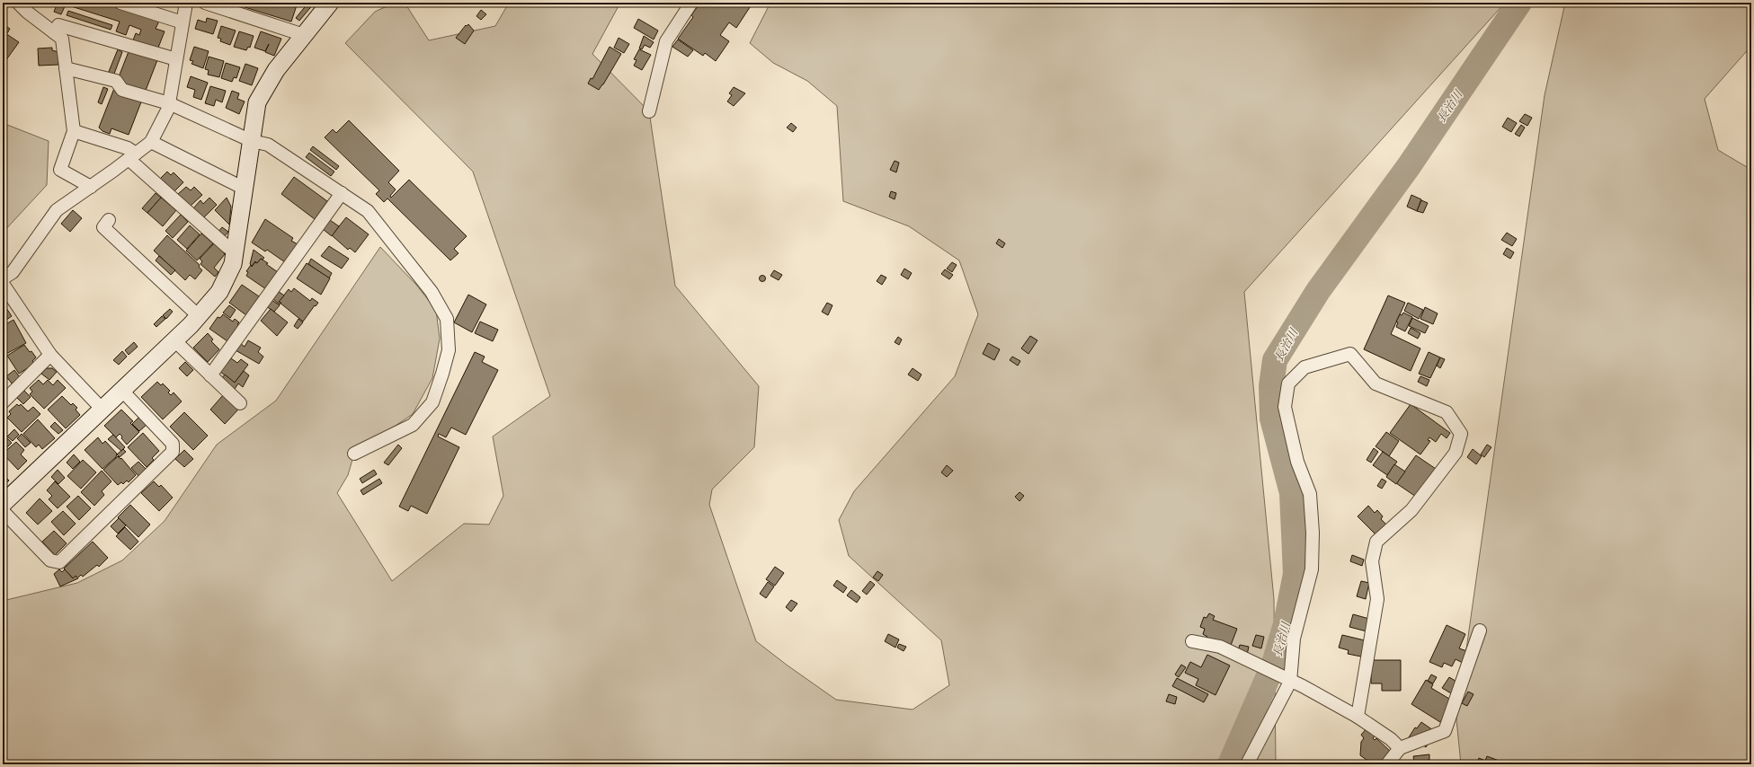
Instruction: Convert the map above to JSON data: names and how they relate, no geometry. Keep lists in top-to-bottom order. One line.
{"water":["長治川"]}
